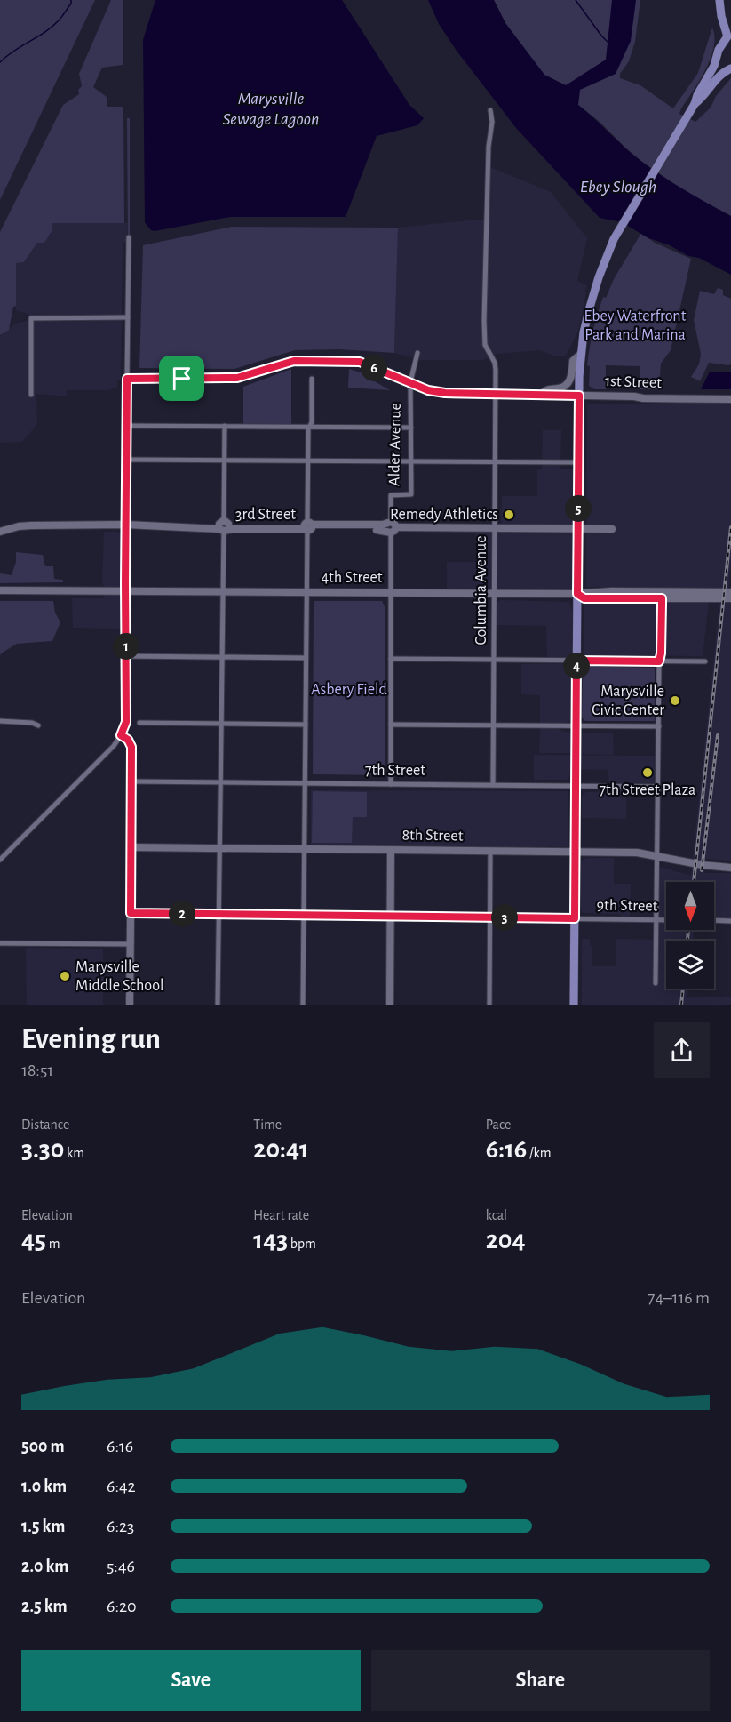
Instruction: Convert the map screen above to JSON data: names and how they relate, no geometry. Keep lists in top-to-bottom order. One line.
{"streets":{"street":["1st Street","Alder Avenue","3rd Street","4th Street","Columbia Avenue","7th Street","8th Street","9th Street"]},"crossings":[["1st Street","Alder Avenue"],["1st Street","Columbia Avenue"],["Alder Avenue","3rd Street"],["Alder Avenue","4th Street"],["Alder Avenue","7th Street"],["3rd Street","Columbia Avenue"],["4th Street","Columbia Avenue"],["Columbia Avenue","7th Street"]],"water":["Marysville Sewage Lagoon","Ebey Slough"],"parks":["Ebey Waterfront Park and Marina","Asbery Field"],"places":["Remedy Athletics","Marysville Civic Center","7th Street Plaza","Marysville Middle School"],"north":"bottom","page":{"pins":["6","5","1","4","2","3"],"heading":["Evening run","18:51"],"stats":[["Distance","3.30 km"],["Time","20:41"],["Pace","6:16 /km"],["Elevation","45 m"],["Heart rate","143 bpm"],["kcal","204"]],"chart":["Elevation","74–116 m"],"list":[{"name":"500 m","note":"6:16"},{"name":"1.0 km","note":"6:42"},{"name":"1.5 km","note":"6:23"},{"name":"2.0 km","note":"5:46"},{"name":"2.5 km","note":"6:20"}],"buttons":["Save","Share"]}}
